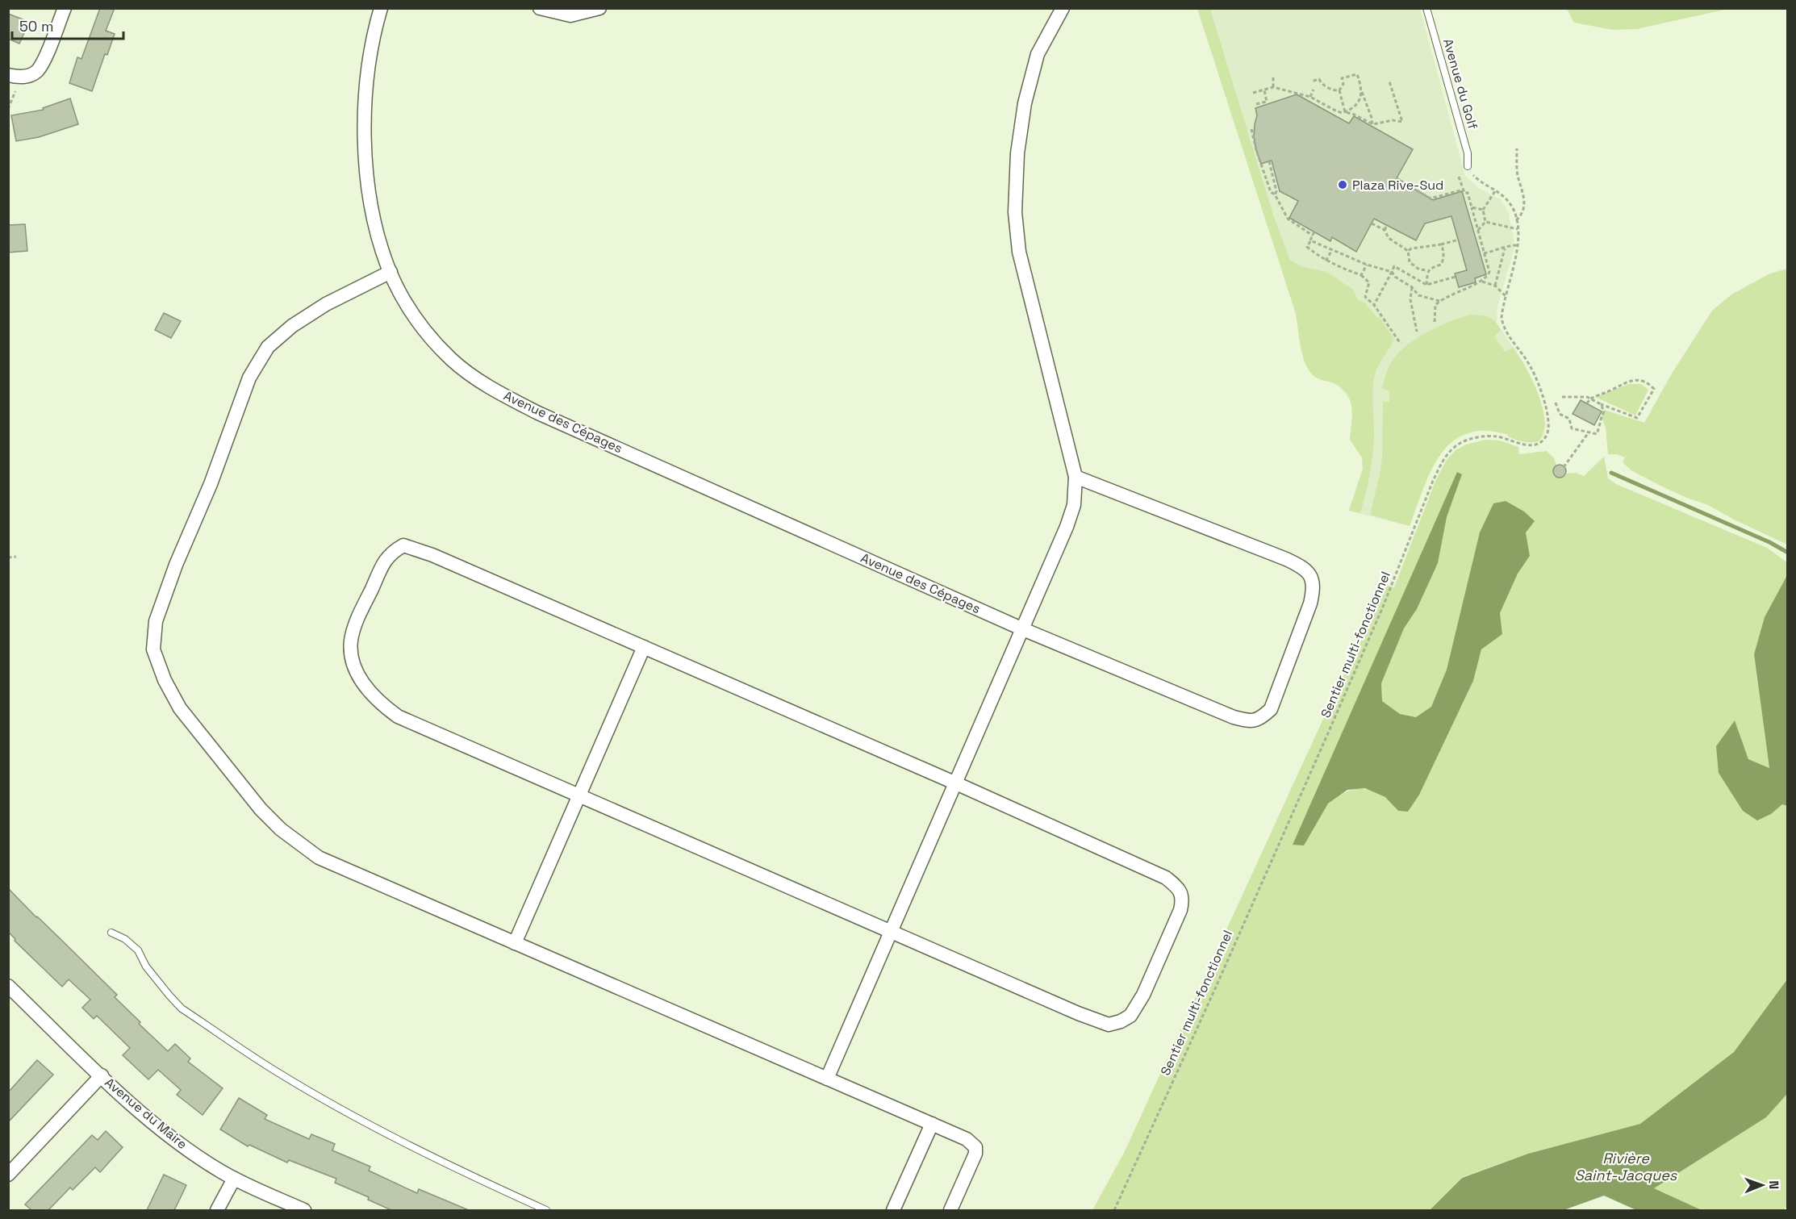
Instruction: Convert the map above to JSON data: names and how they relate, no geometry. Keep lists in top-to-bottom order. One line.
{"streets":{"street":["Avenue des Cépages","Avenue du Maire"],"lane":["Avenue du Golf"],"path":["Sentier multi-fonctionnel"]},"water":["Rivière Saint-Jacques"],"places":["Plaza Rive-Sud"],"scale_bar":"50 m","north":"right"}
